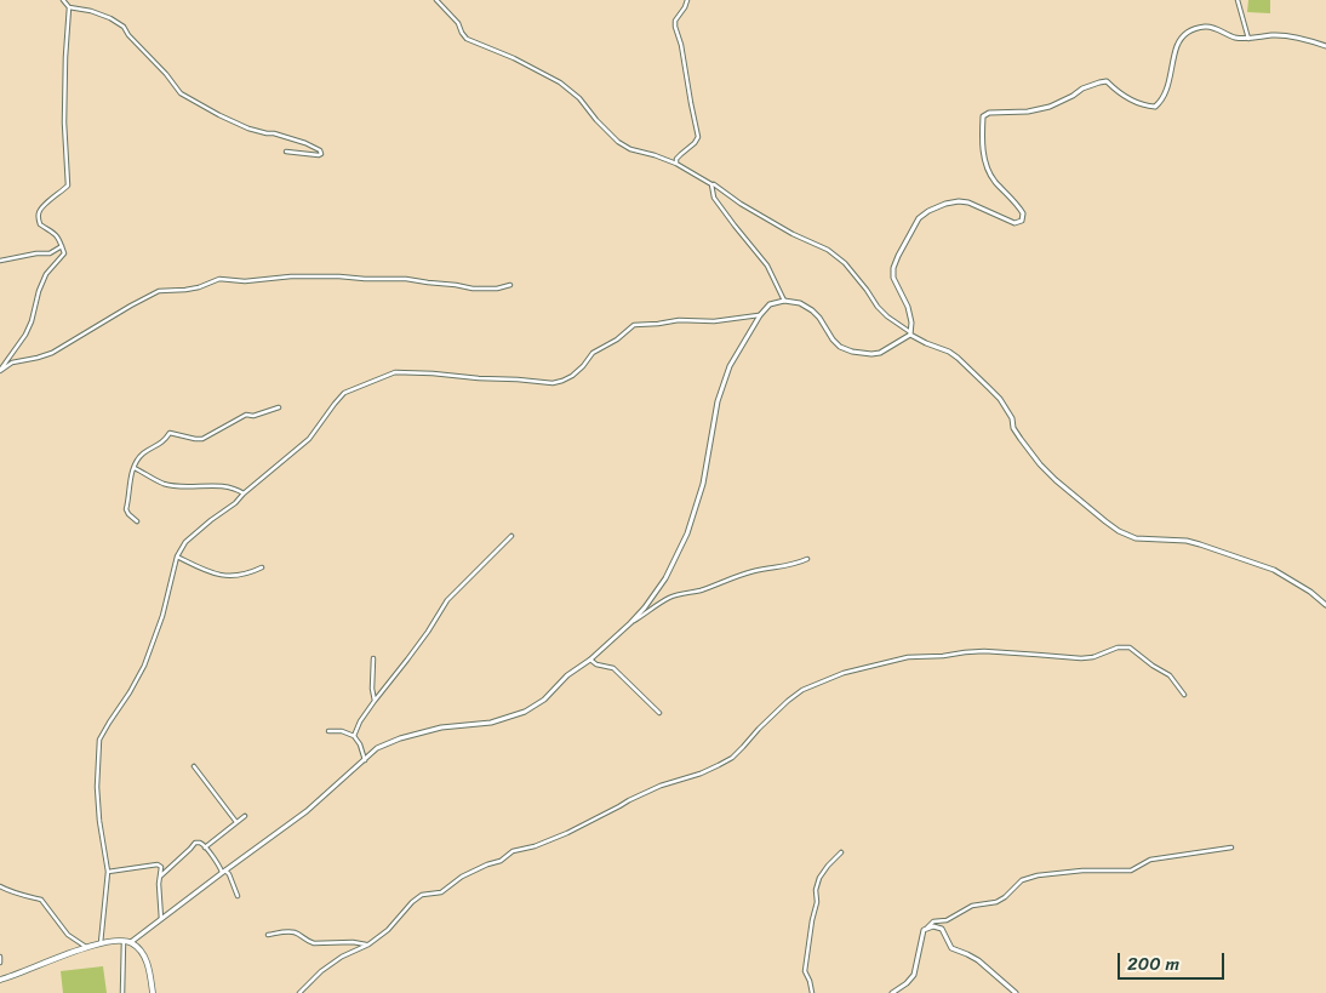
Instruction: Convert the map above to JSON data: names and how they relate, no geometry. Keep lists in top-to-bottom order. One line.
{"scale_bar":"200 m"}
